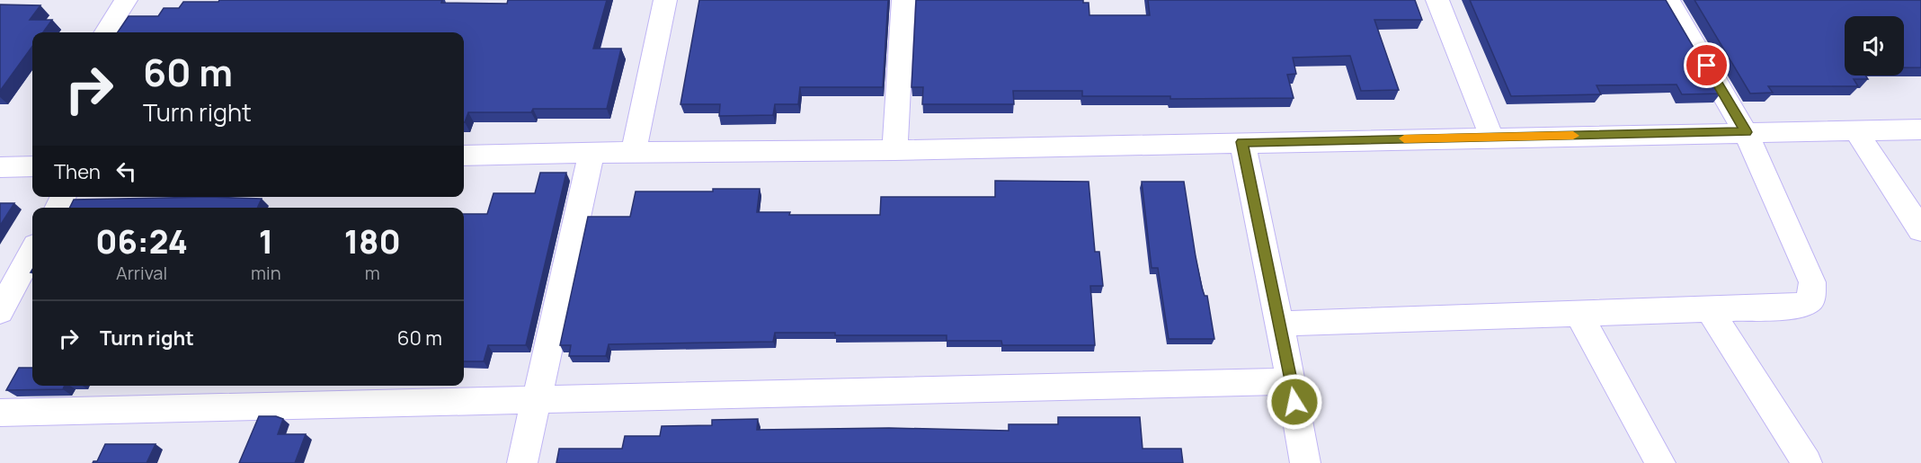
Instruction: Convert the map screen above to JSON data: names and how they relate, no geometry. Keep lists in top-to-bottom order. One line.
{"page":{"turn":["60 m","Turn right"],"then":"Then","eta":["06:24","Arrival","1","min","180","m"],"list":[{"name":"Turn right","value":"60 m"}]}}
